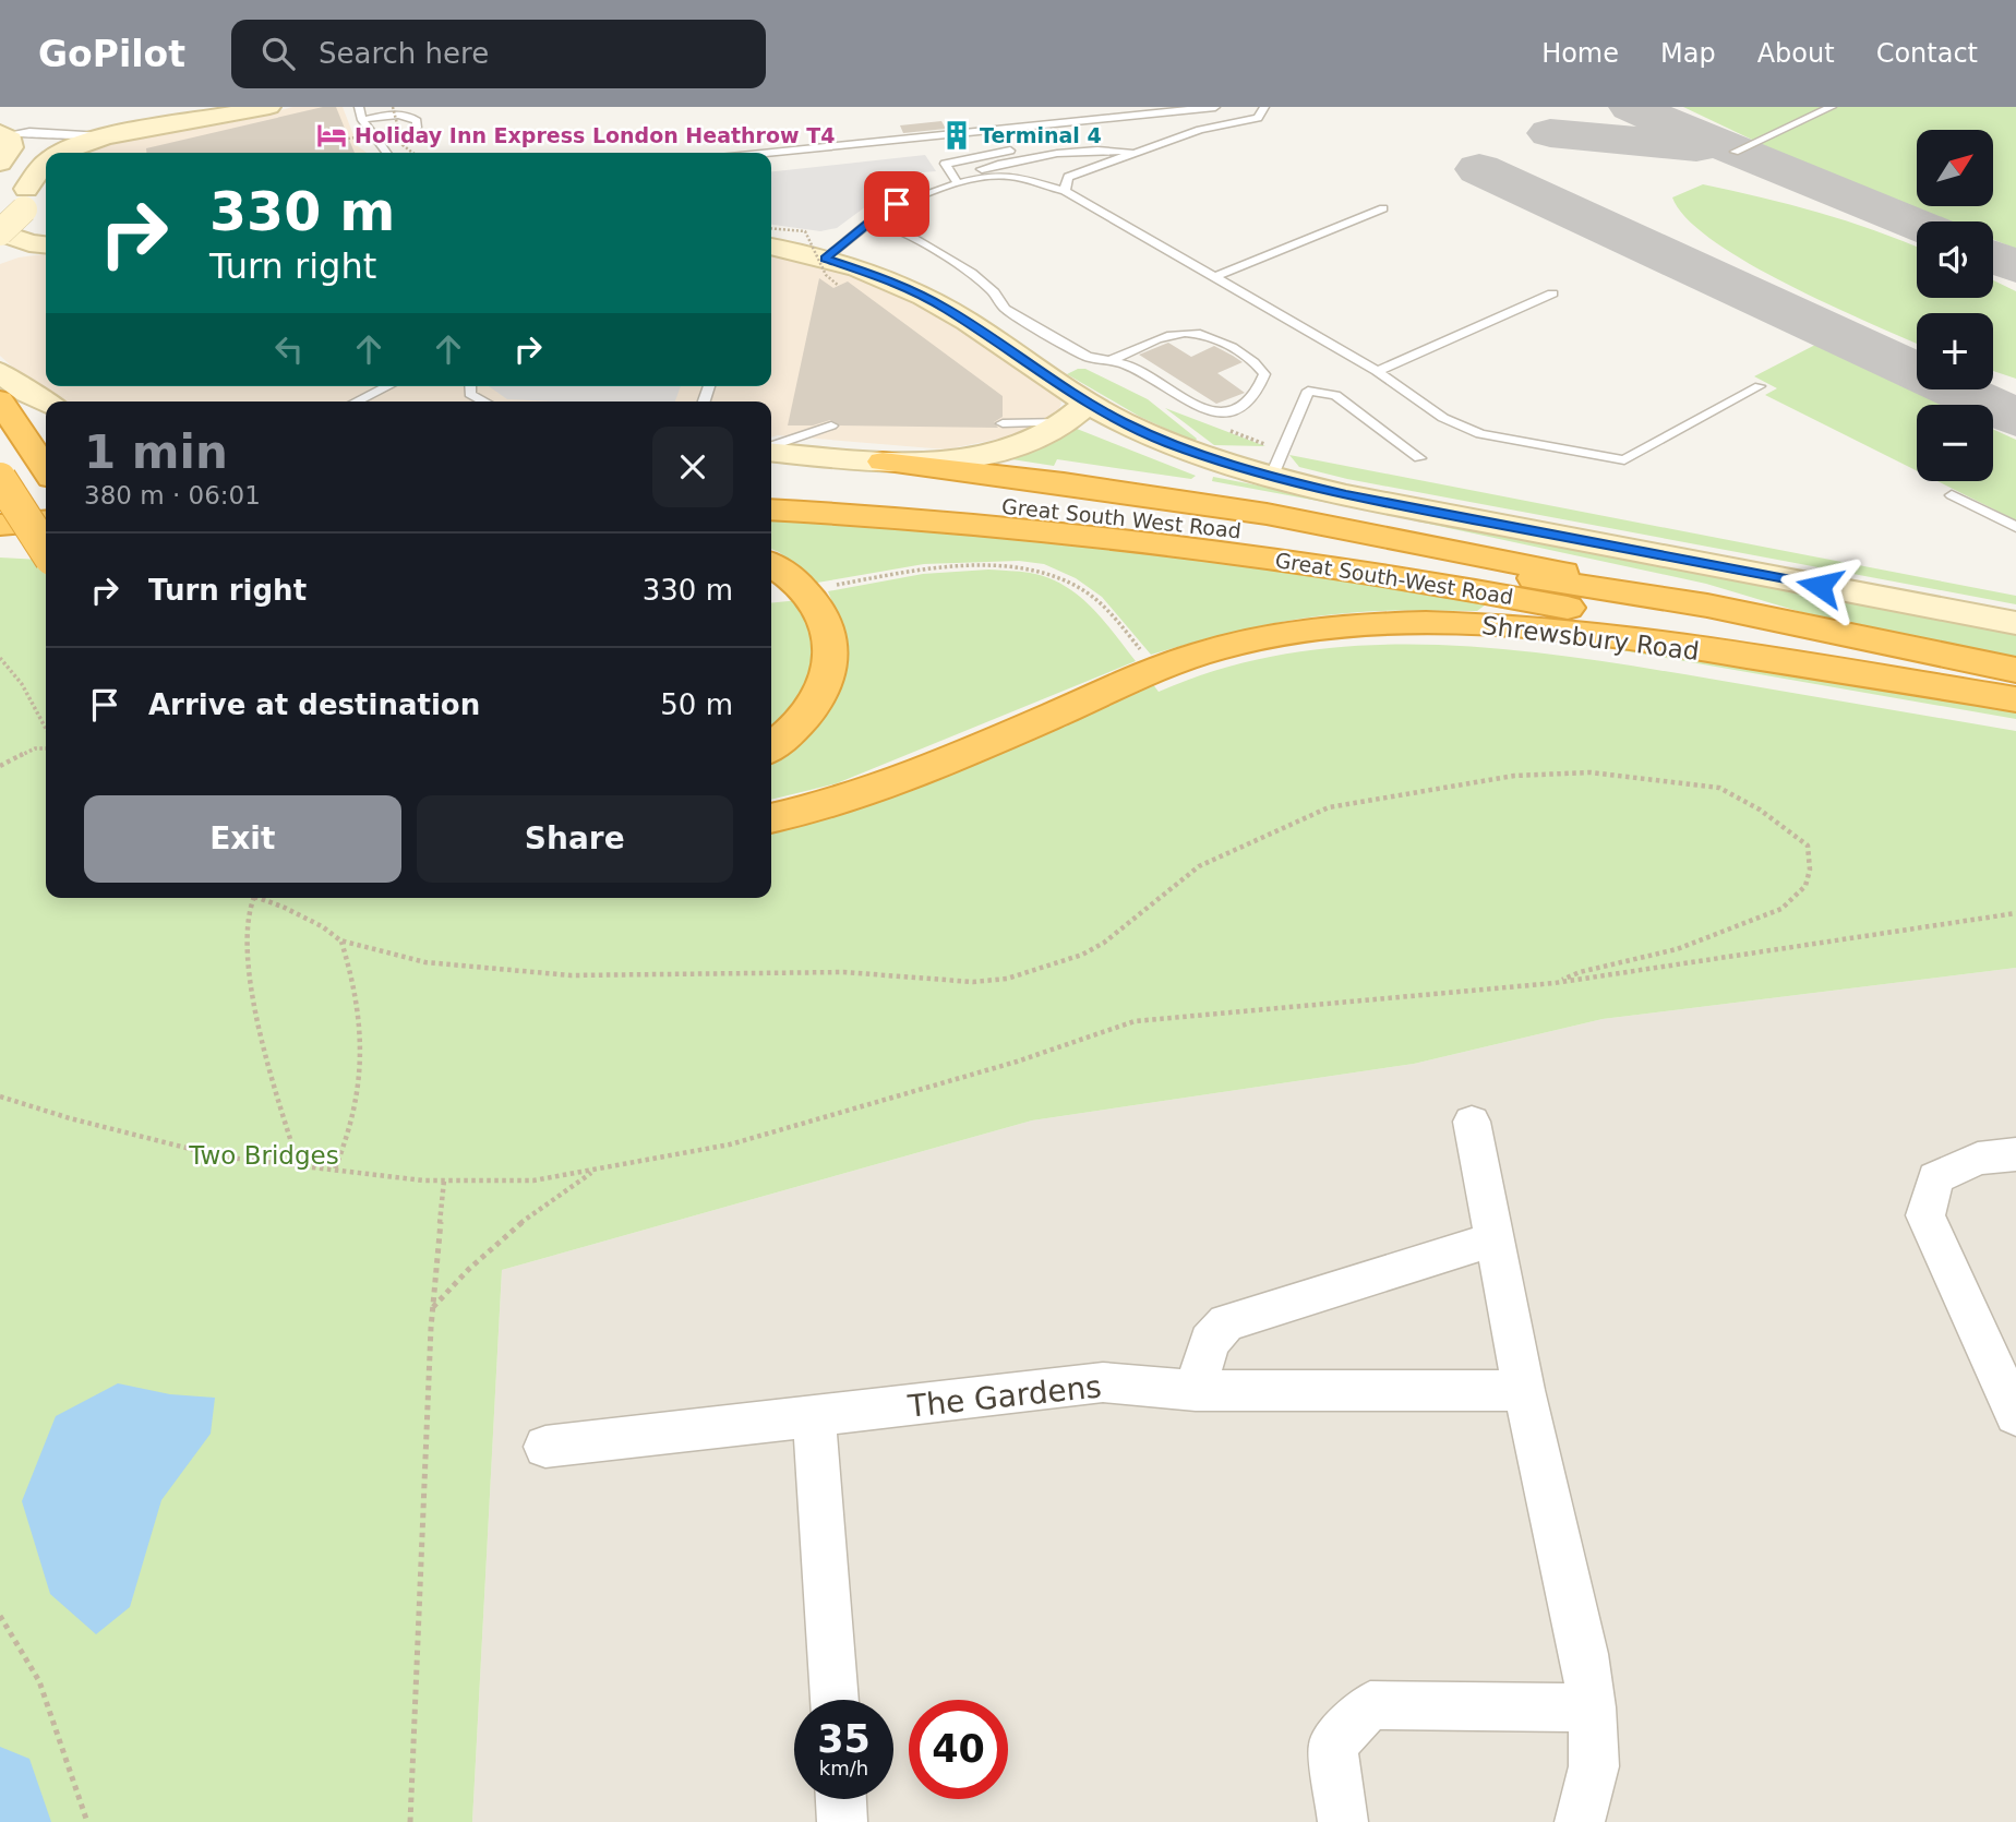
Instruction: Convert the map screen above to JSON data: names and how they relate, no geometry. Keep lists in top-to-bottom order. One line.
{"streets":{"highway":["Great South West Road","Great South-West Road"],"street":["The Gardens"]},"parks":["Two Bridges"],"places":{"hotel":["Holiday Inn Express London Heathrow T4"],"building":["Terminal 4"]},"north":"top right","page":{"header":"GoPilot","search":"Search here","nav":["Home","Map","About","Contact"],"map_buttons":["+","−"],"turn":["330 m","Turn right"],"heading":["1 min","380 m · 06:01"],"list":[{"name":"Turn right","value":"330 m"},{"name":"Arrive at destination","value":"50 m"}],"buttons":["Exit","Share"],"speed":"35 km/h","limit":"40"}}
